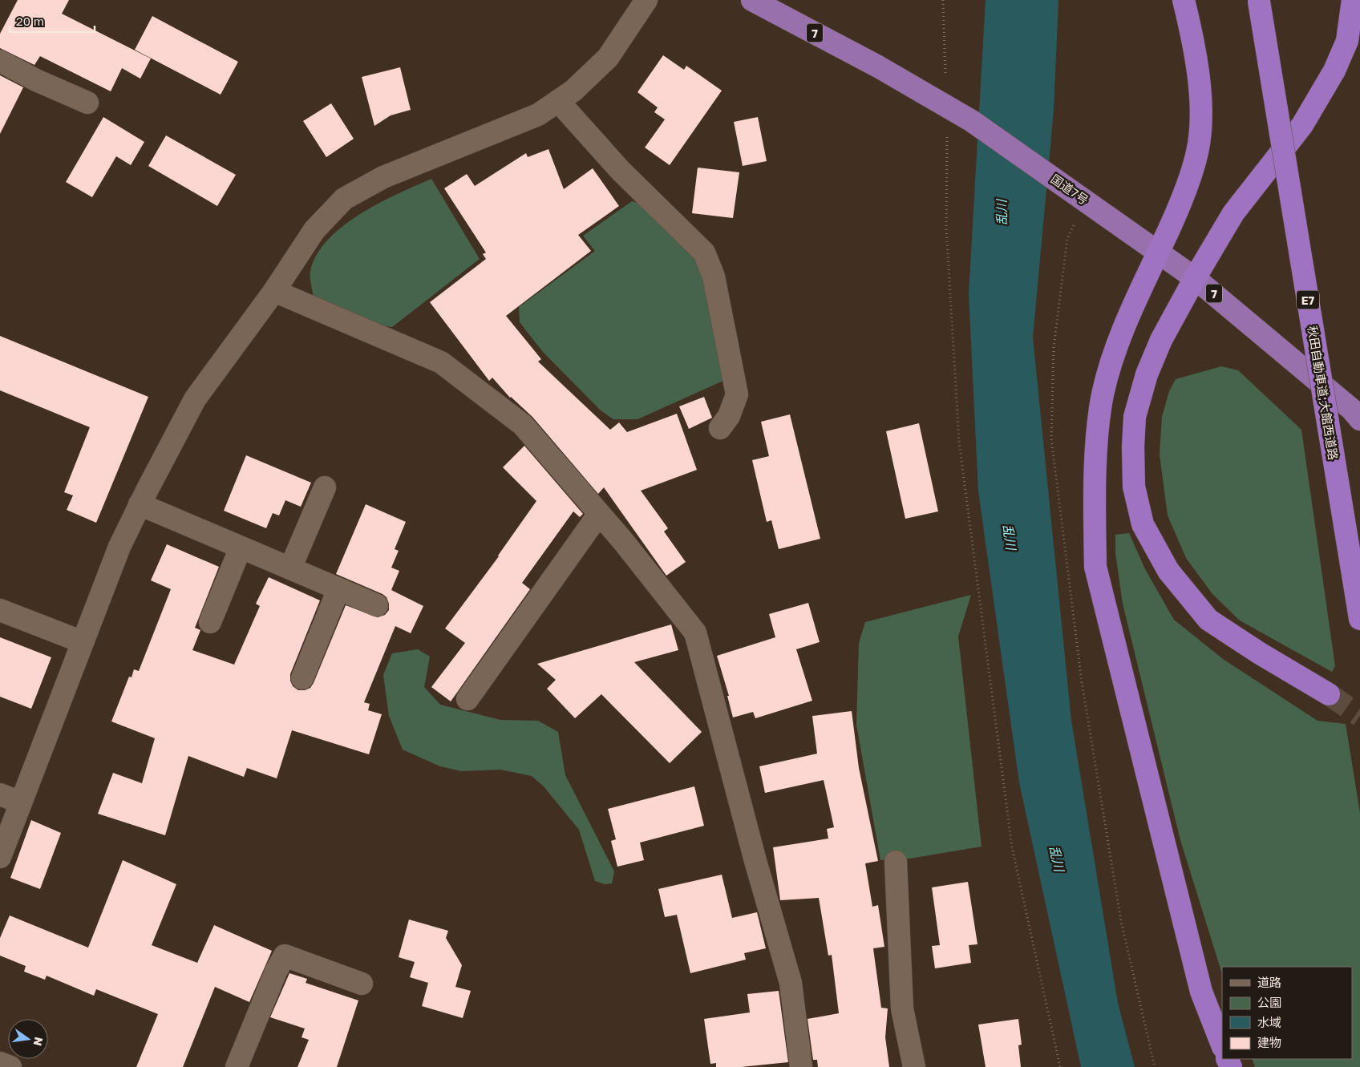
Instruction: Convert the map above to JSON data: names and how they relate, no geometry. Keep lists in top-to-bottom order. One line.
{"streets":{"highway":["7","国道7号","E7","秋田自動車道;大館西道路"]},"water":["乱川"],"legend":["道路","公園","水域","建物"],"scale_bar":"20 m","north":"right"}
